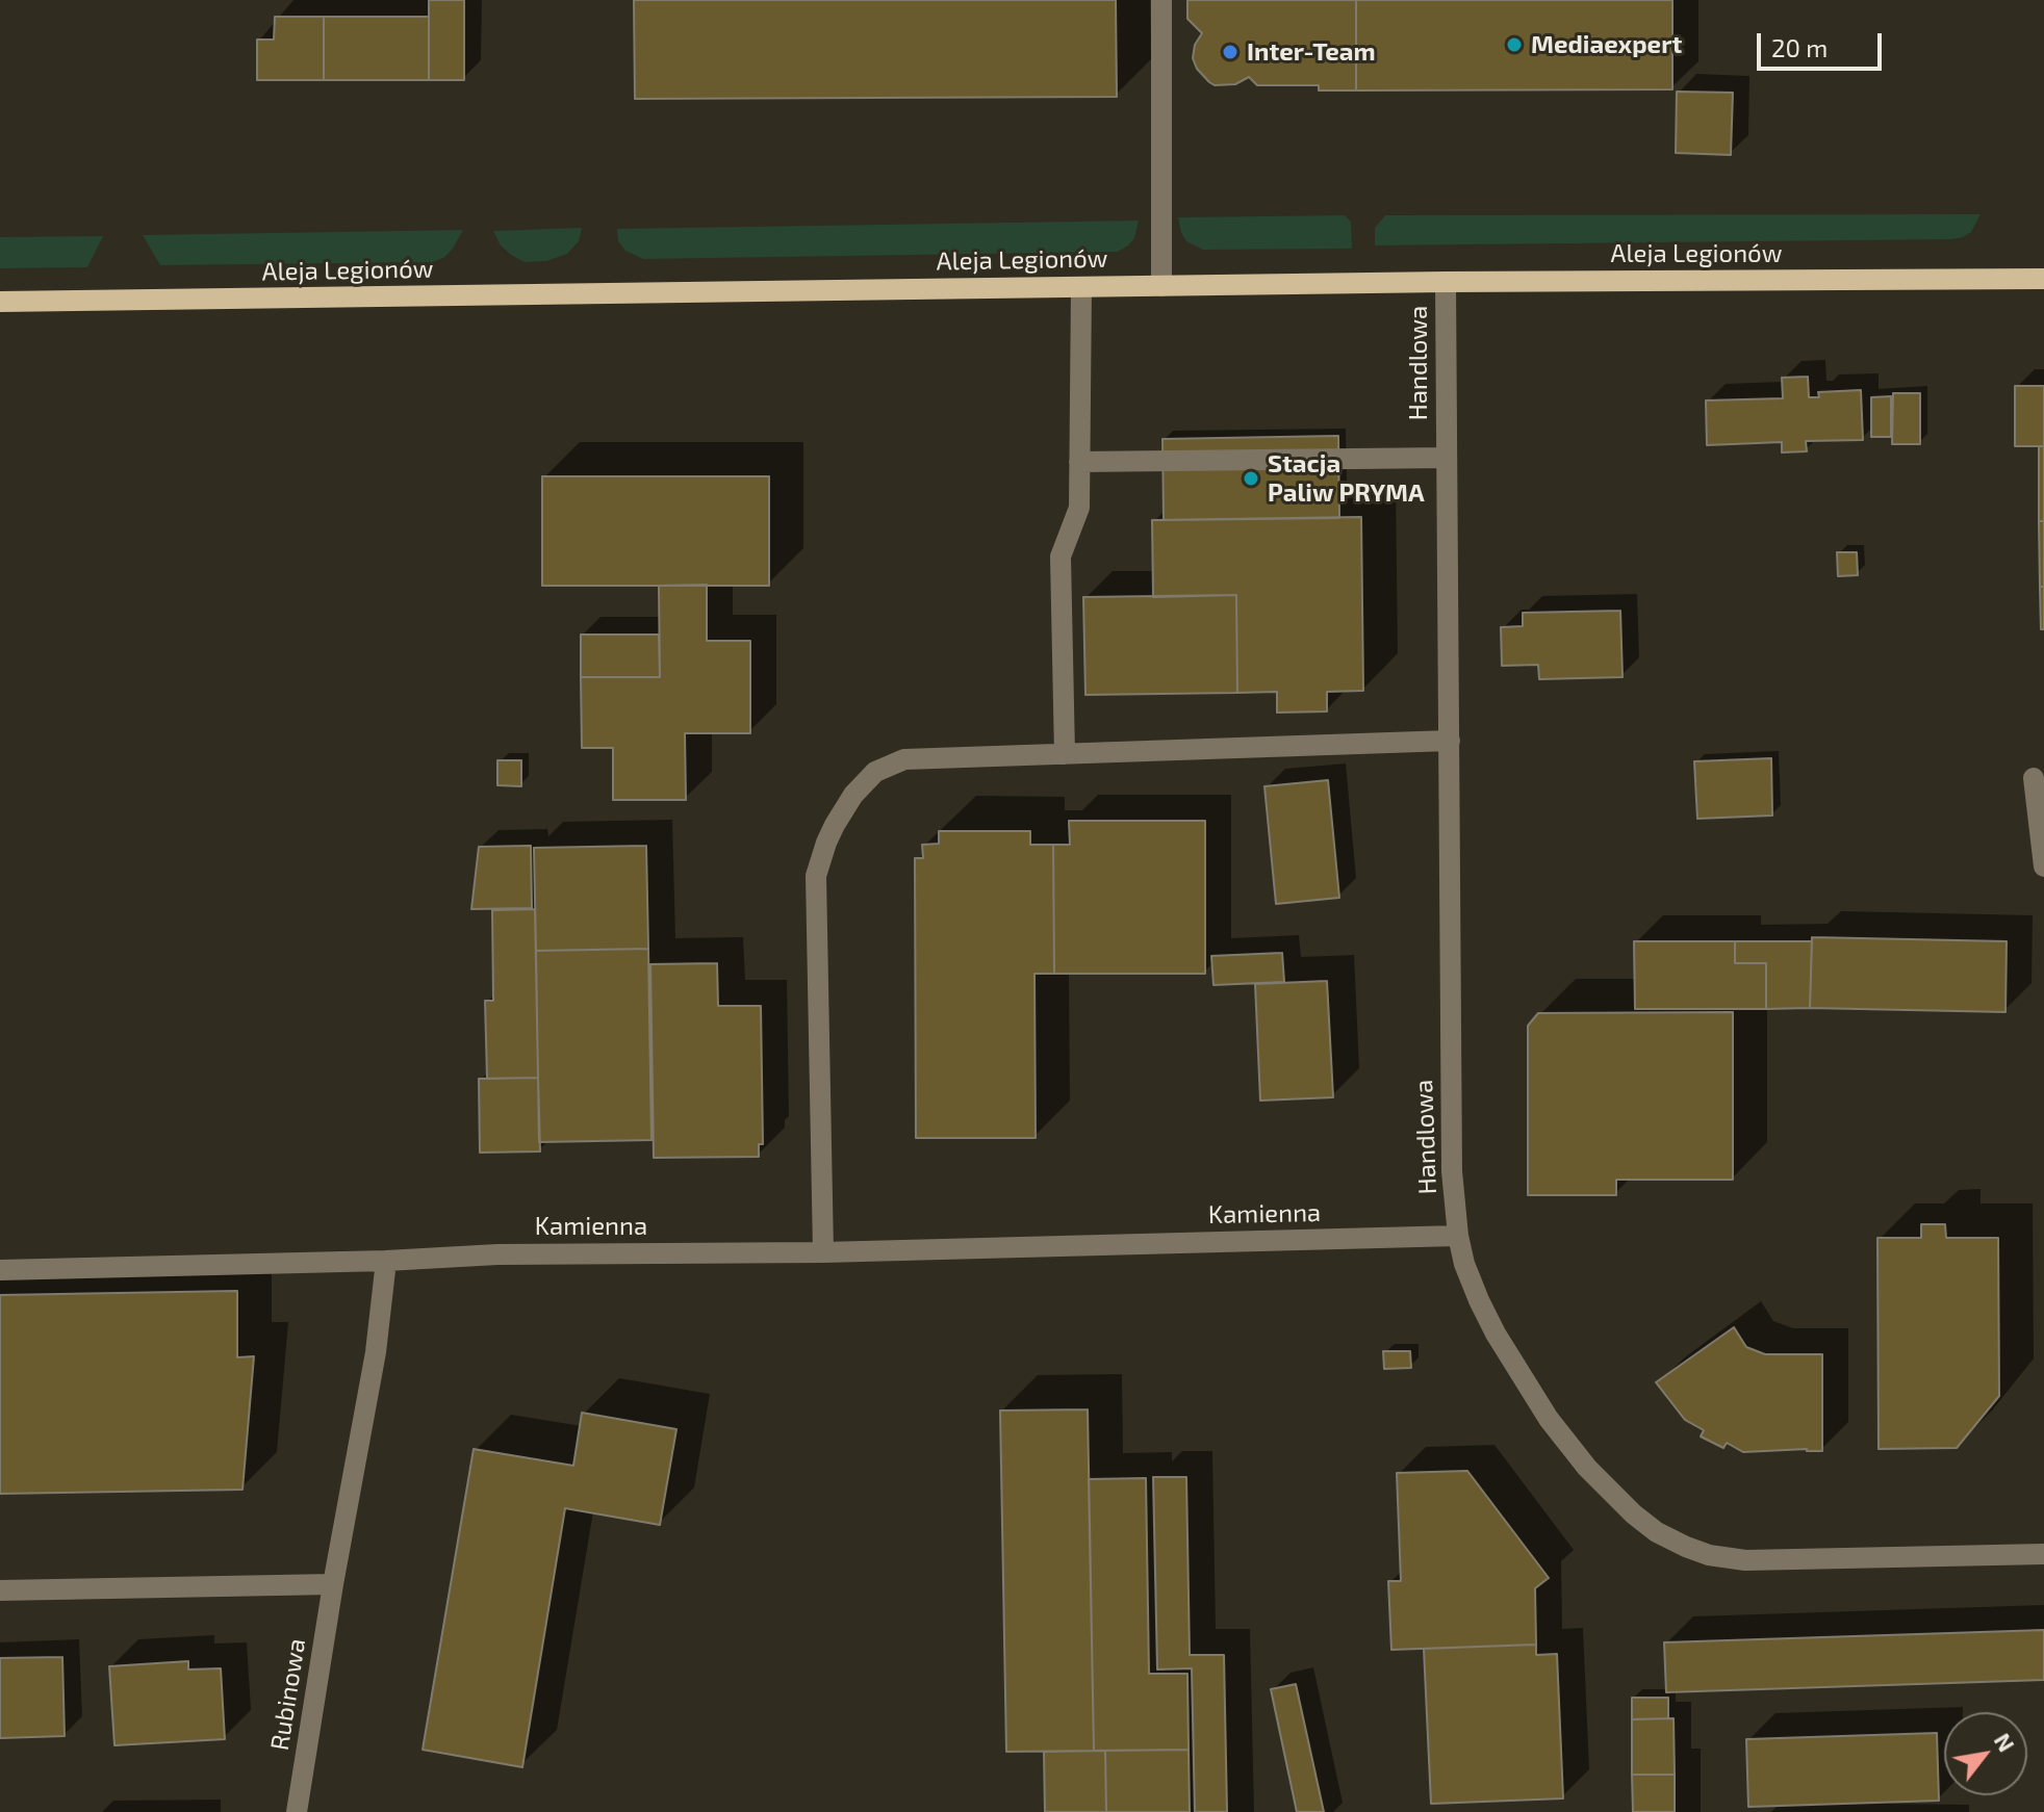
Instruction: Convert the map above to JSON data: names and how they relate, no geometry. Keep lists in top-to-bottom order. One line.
{"streets":{"main road":["Aleja Legionów"],"street":["Handlowa","Kamienna","Rubinowa"]},"crossings":[["Aleja Legionów","Handlowa"],["Handlowa","Kamienna"]],"places":["Mediaexpert","Inter-Team","Stacja Paliw PRYMA"],"scale_bar":"20 m","north":"top right"}
